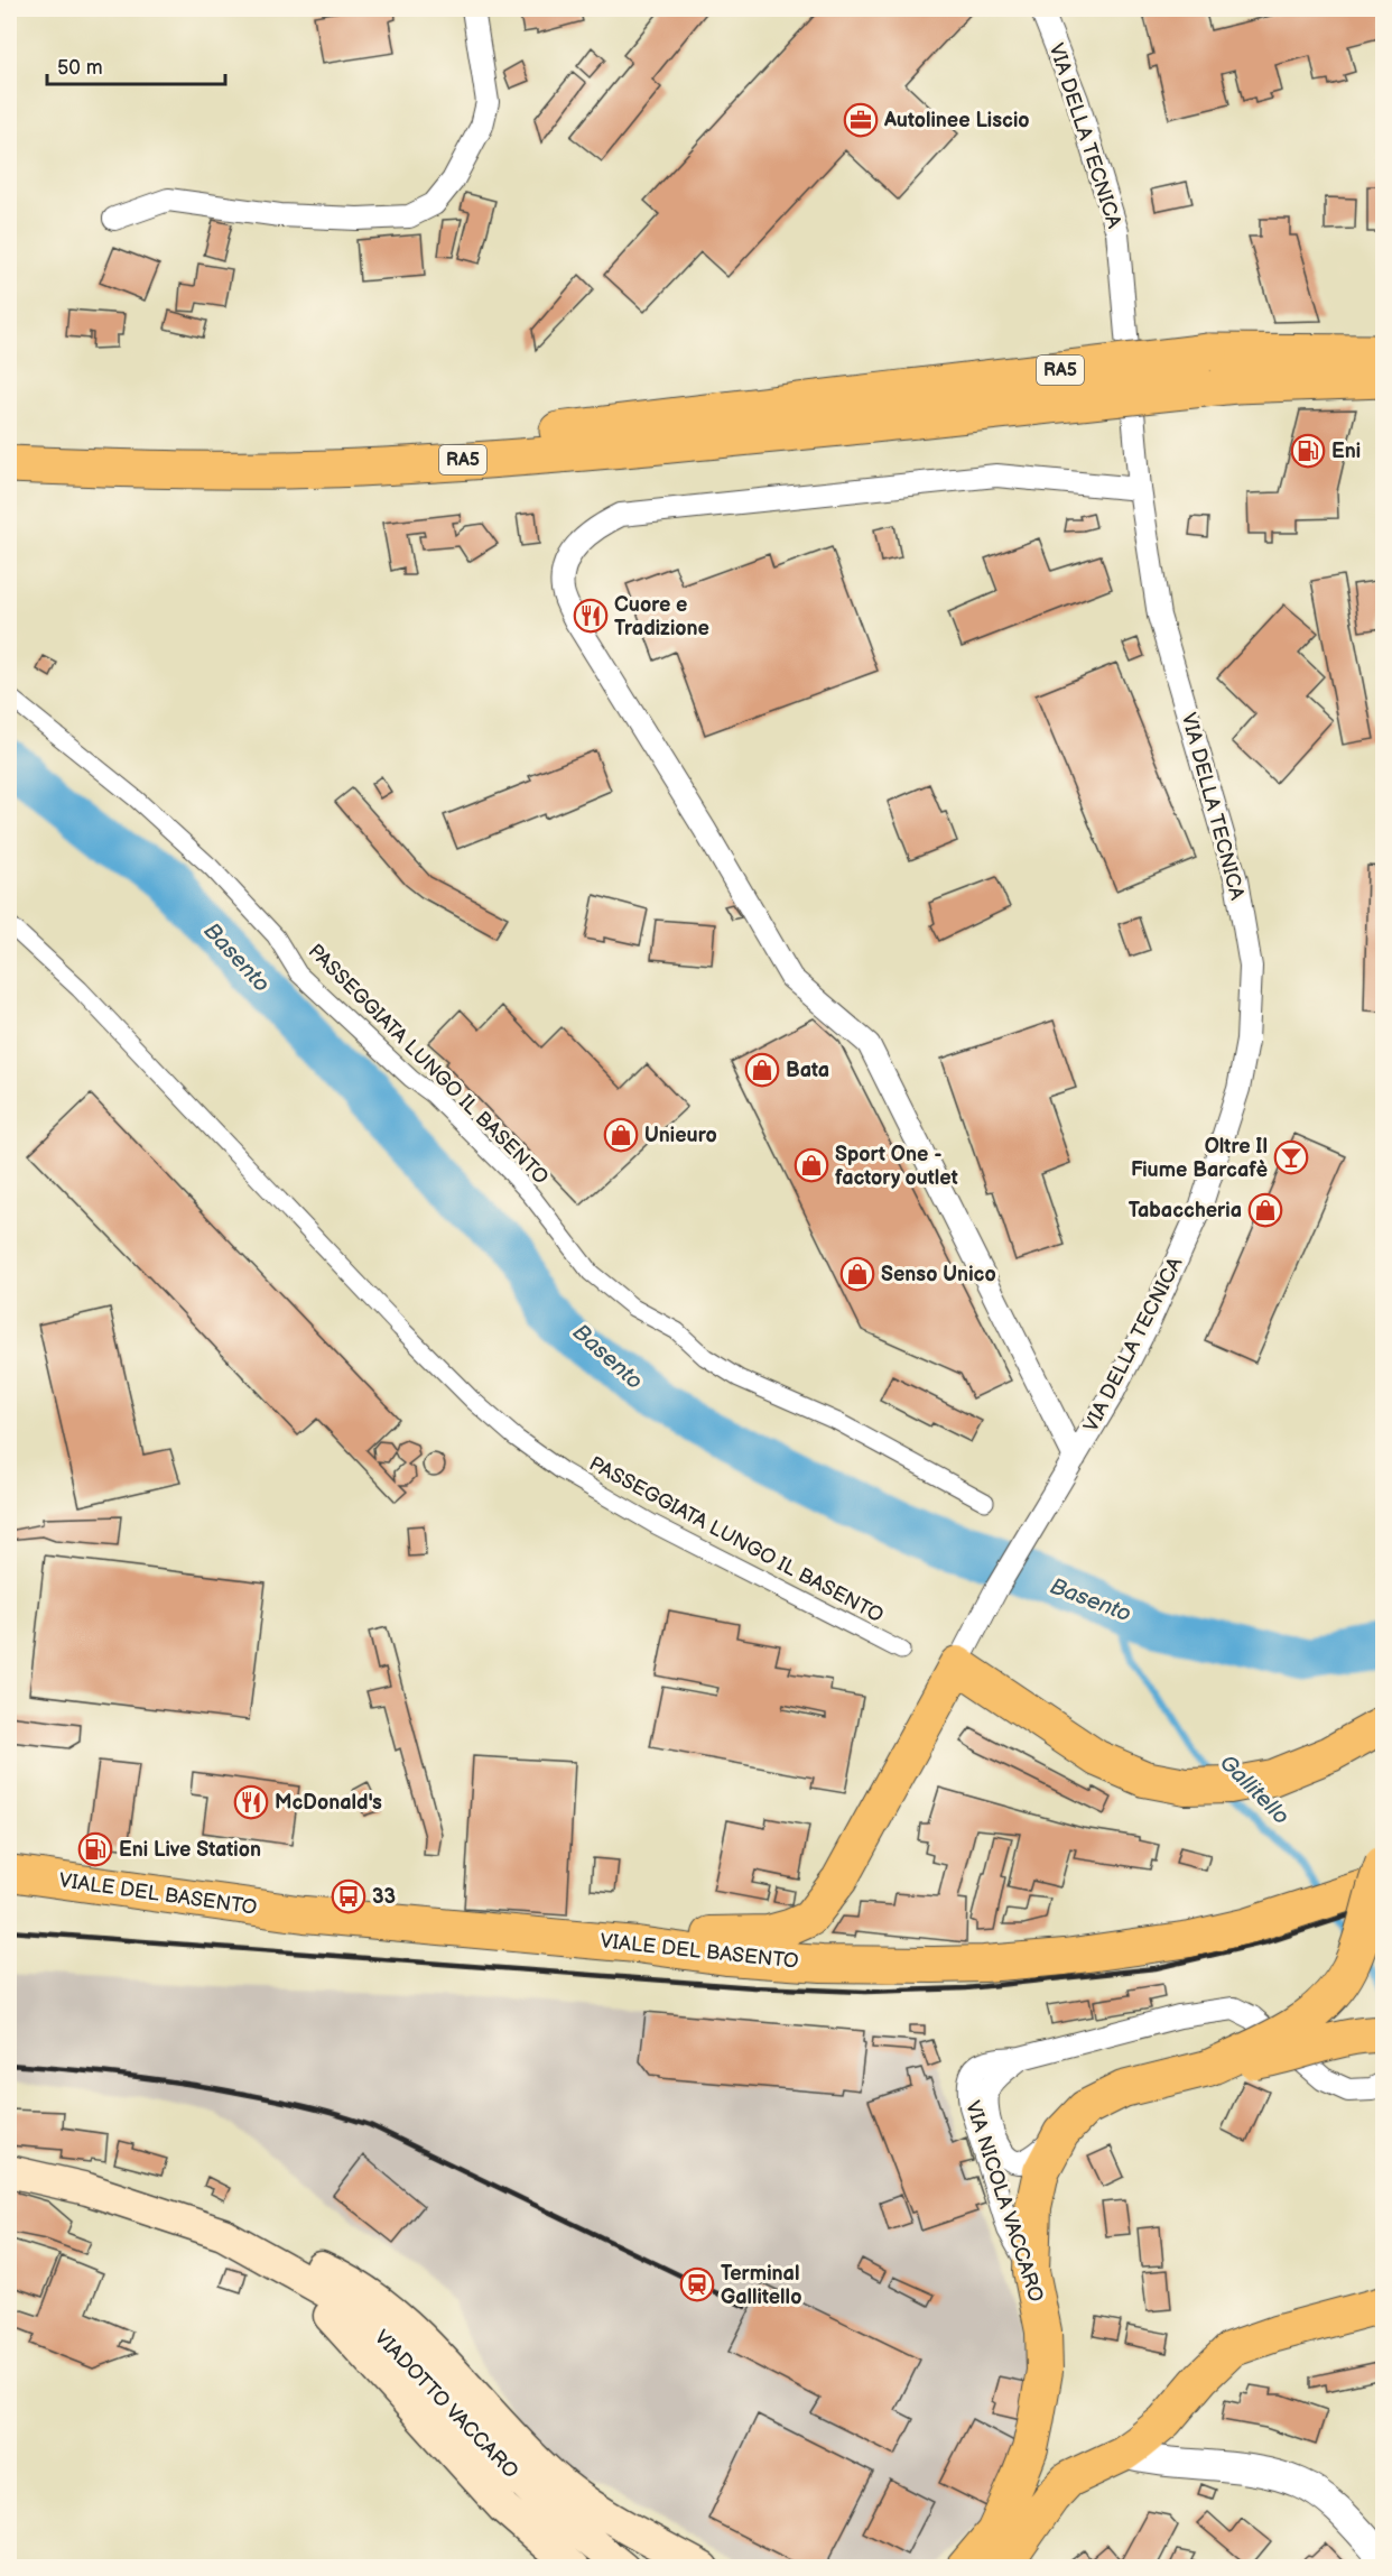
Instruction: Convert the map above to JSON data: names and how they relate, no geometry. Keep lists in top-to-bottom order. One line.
{"streets":{"highway":["RA5"],"main road":["VIA DELLA TECNICA","VIALE DEL BASENTO","VIA NICOLA VACCARO","VIADOTTO VACCARO"],"street":["PASSEGGIATA LUNGO IL BASENTO"]},"water":["Basento","Gallitello"],"places":{"office":["Autolinee Liscio"],"fuel station":["Eni","Eni Live Station"],"restaurant":["Cuore e Tradizione","McDonald's"],"shop":["Bata","Unieuro","Sport One - factory outlet","Tabaccheria","Senso Unico"],"bar":["Oltre Il Fiume Barcafè"],"bus stop":["33"],"station":["Terminal Gallitello"]},"scale_bar":"50 m"}
